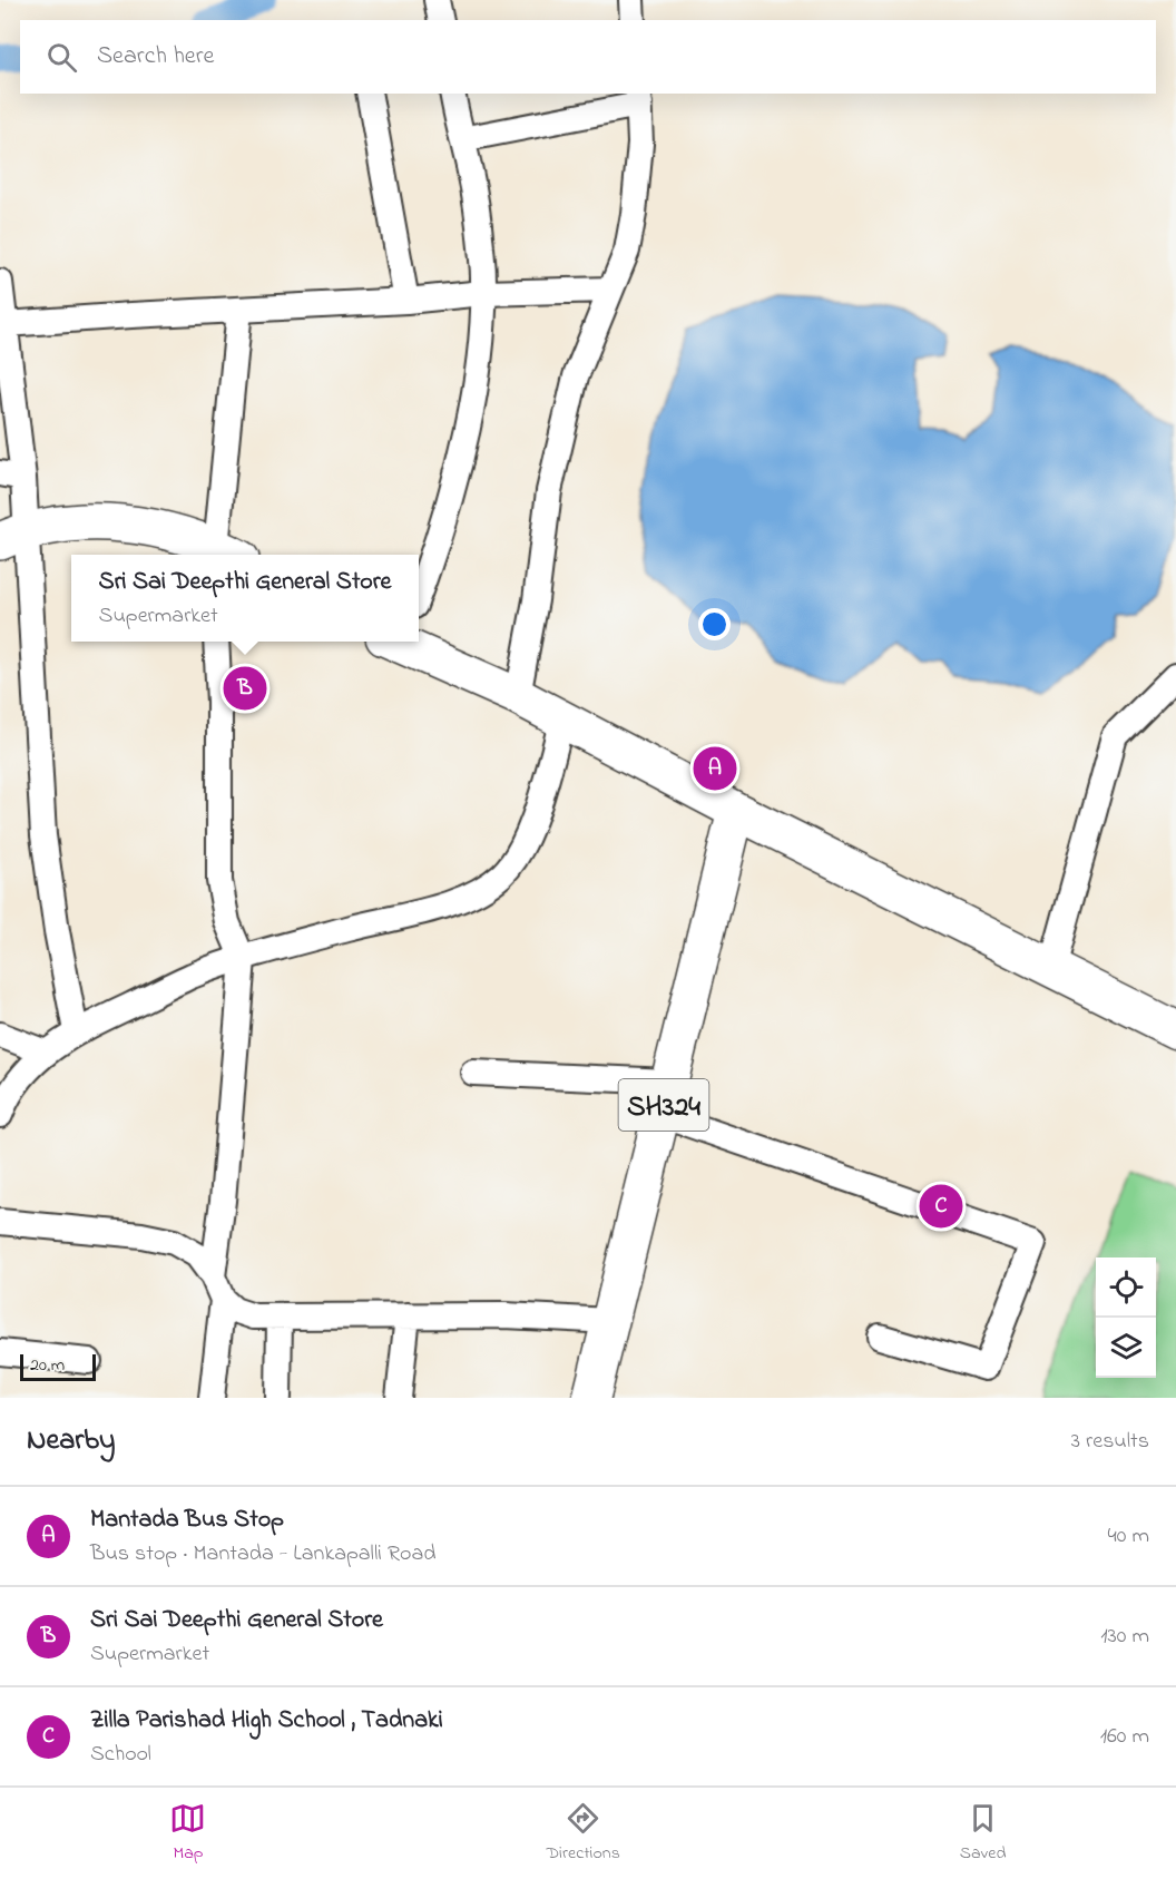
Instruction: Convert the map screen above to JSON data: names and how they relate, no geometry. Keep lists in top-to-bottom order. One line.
{"streets":{"main road":["SH324"]},"scale_bar":"20 m","page":{"search":"Search here","popup":["Sri Sai Deepthi General Store","Supermarket"],"pins":["B","A","C"],"scale":"20 m","heading":["Nearby","3 results"],"list":[{"mark":"A","name":"Mantada Bus Stop","note":"Bus stop · Mantada - Lankapalli Road","value":"40 m"},{"mark":"B","name":"Sri Sai Deepthi General Store","note":"Supermarket","value":"130 m"},{"mark":"C","name":"Zilla Parishad High School , Tadnaki","note":"School","value":"160 m"}],"nav":["Map","Directions","Saved"]}}
